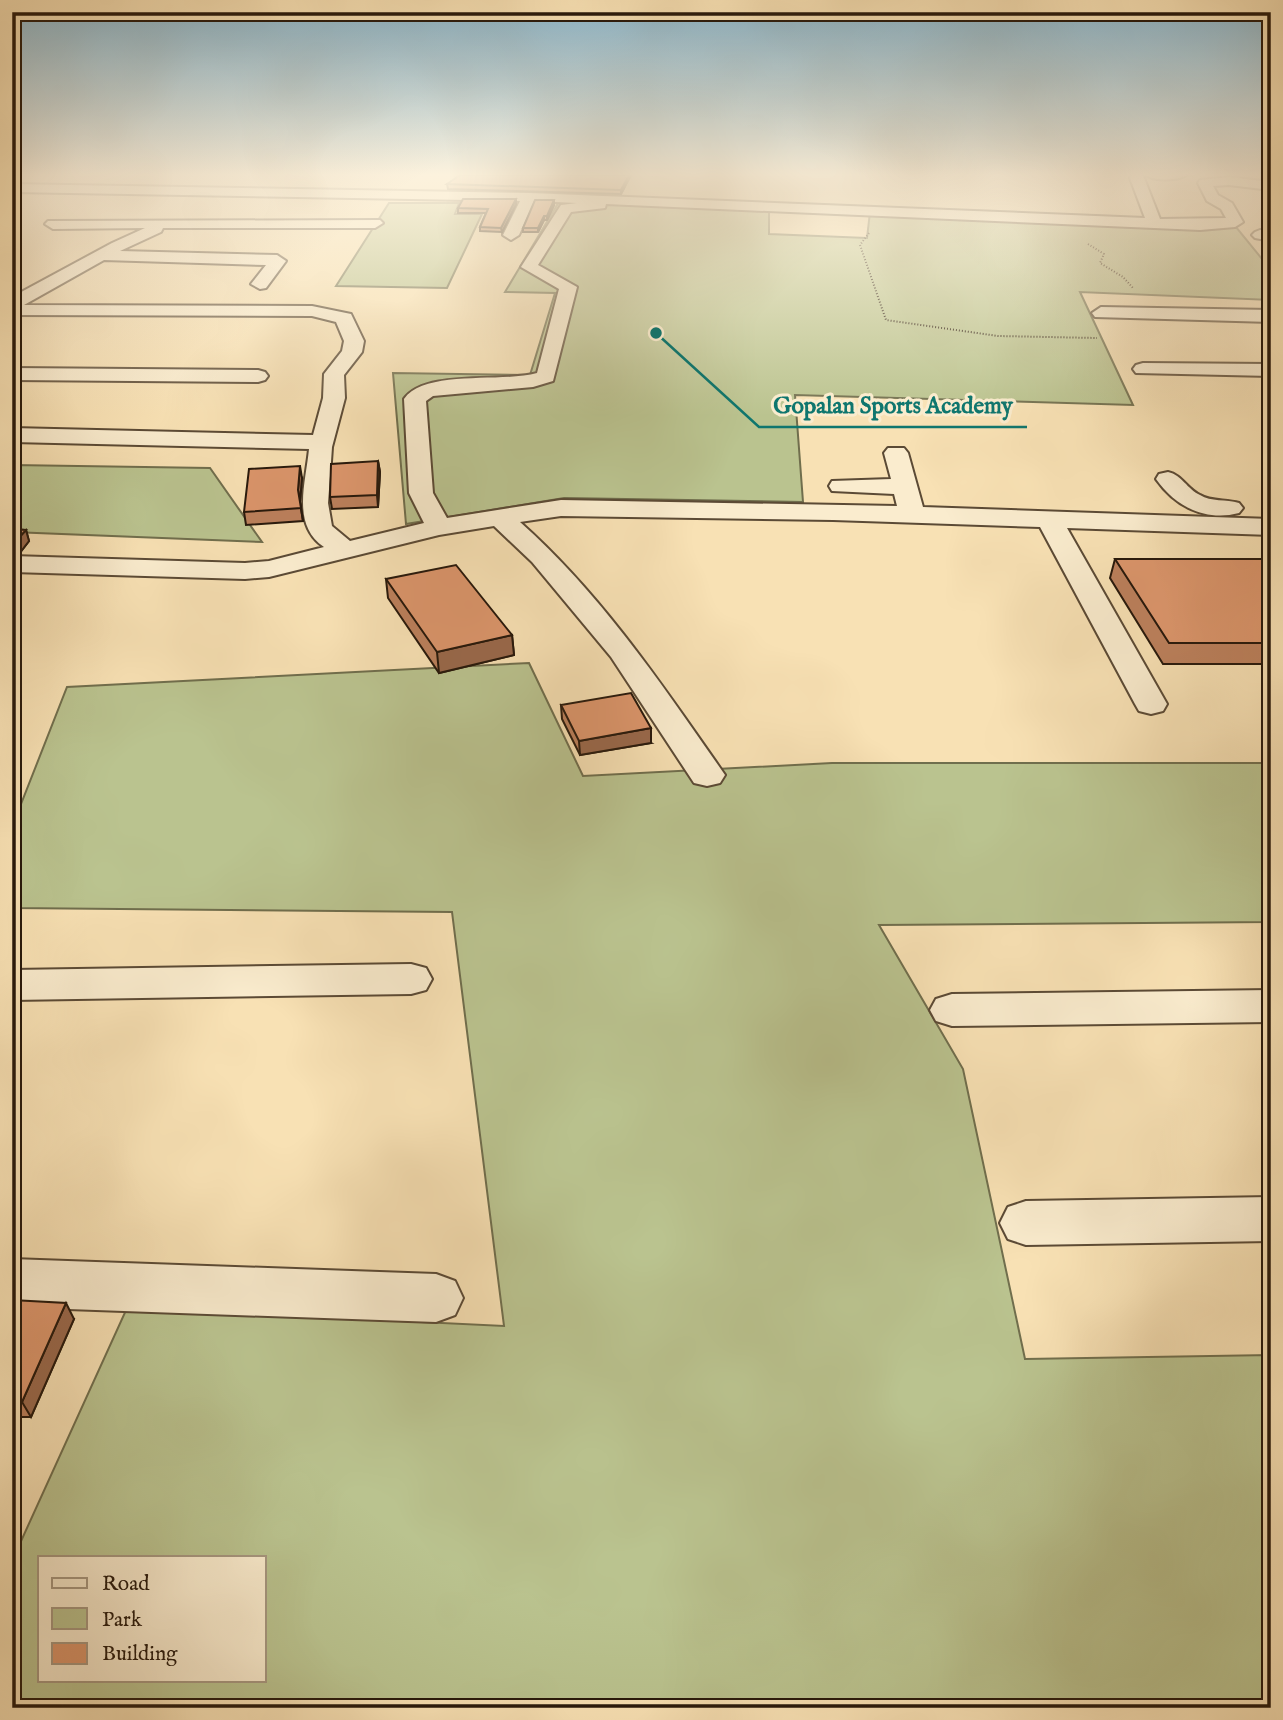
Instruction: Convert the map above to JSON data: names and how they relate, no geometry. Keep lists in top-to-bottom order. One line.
{"places":["Gopalan Sports Academy"],"legend":["Road","Park","Building"]}
